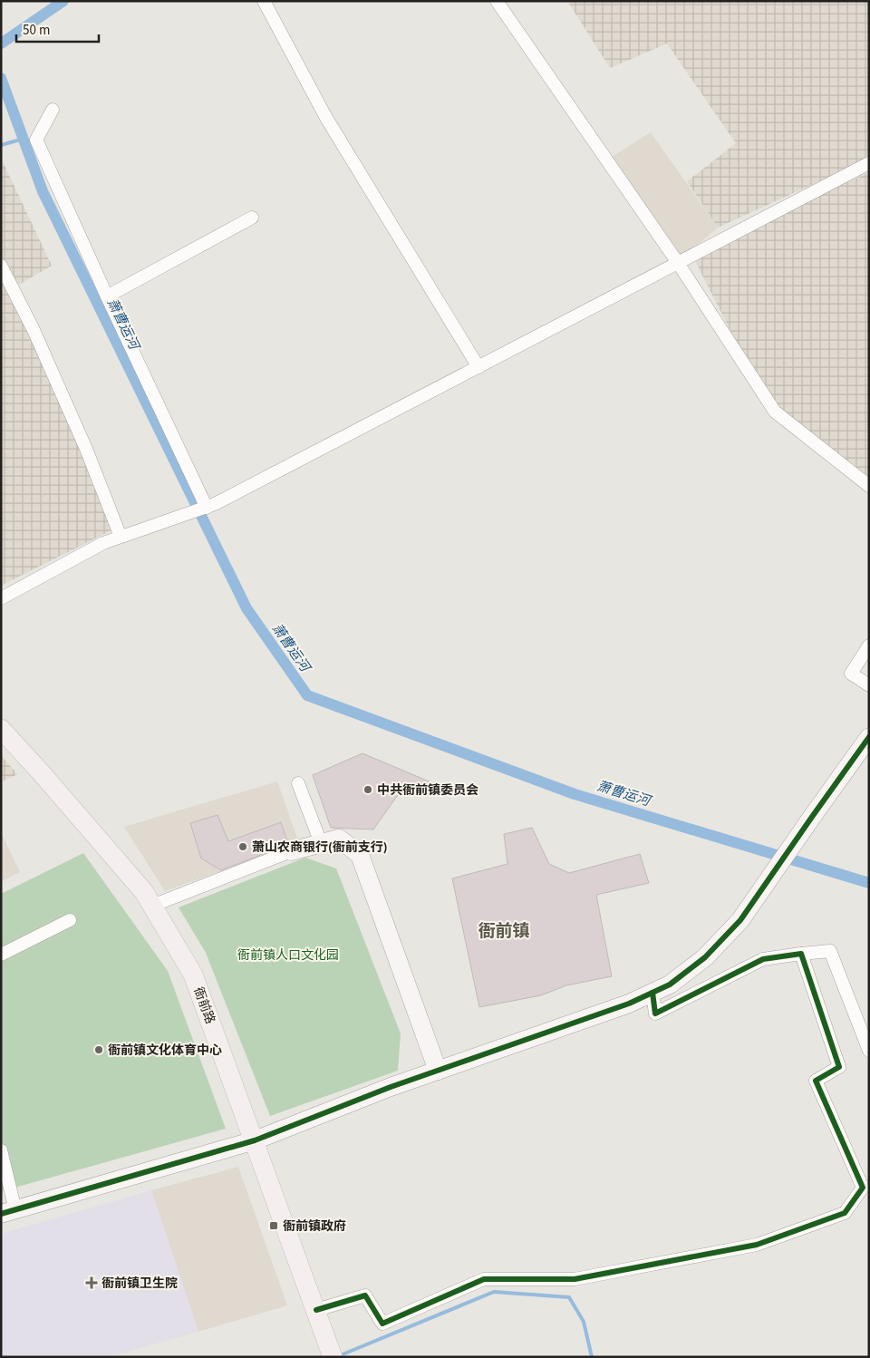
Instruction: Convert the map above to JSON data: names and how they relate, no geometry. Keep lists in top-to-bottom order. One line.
{"streets":{"main road":["衙前路"]},"districts":["衙前镇"],"water":["萧曹运河"],"parks":["衙前镇人口文化园"],"places":{"other":["中共衙前镇委员会","萧山农商银行(衙前支行)","衙前镇文化体育中心"],"transit":["衙前镇政府"],"health":["衙前镇卫生院"]},"scale_bar":"50 m"}
